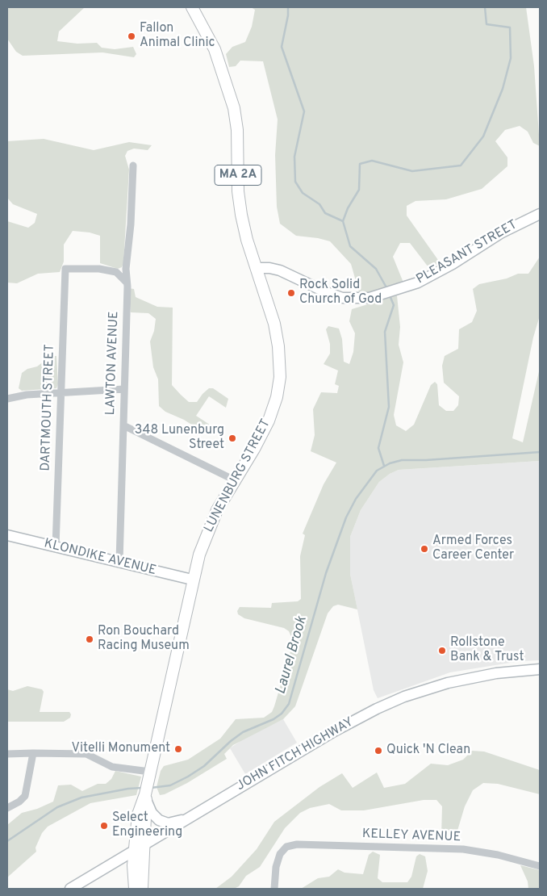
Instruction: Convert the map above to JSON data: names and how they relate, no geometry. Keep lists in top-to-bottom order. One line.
{"streets":{"main road":["MA 2A","PLEASANT STREET","LUNENBURG STREET","KLONDIKE AVENUE","JOHN FITCH HIGHWAY"],"street":["LAWTON AVENUE","DARTMOUTH STREET","KELLEY AVENUE"]},"crossings":[["MA 2A","PLEASANT STREET"],["MA 2A","LUNENBURG STREET"],["PLEASANT STREET","LUNENBURG STREET"],["LAWTON AVENUE","DARTMOUTH STREET"],["LAWTON AVENUE","KLONDIKE AVENUE"],["DARTMOUTH STREET","KLONDIKE AVENUE"],["LUNENBURG STREET","KLONDIKE AVENUE"],["LUNENBURG STREET","JOHN FITCH HIGHWAY"]],"water":["Laurel Brook"],"places":["Fallon Animal Clinic","Rock Solid Church of God","348 Lunenburg Street","Armed Forces Career Center","Ron Bouchard Racing Museum","Rollstone Bank & Trust","Vitelli Monument","Quick 'N Clean","Select Engineering"]}
